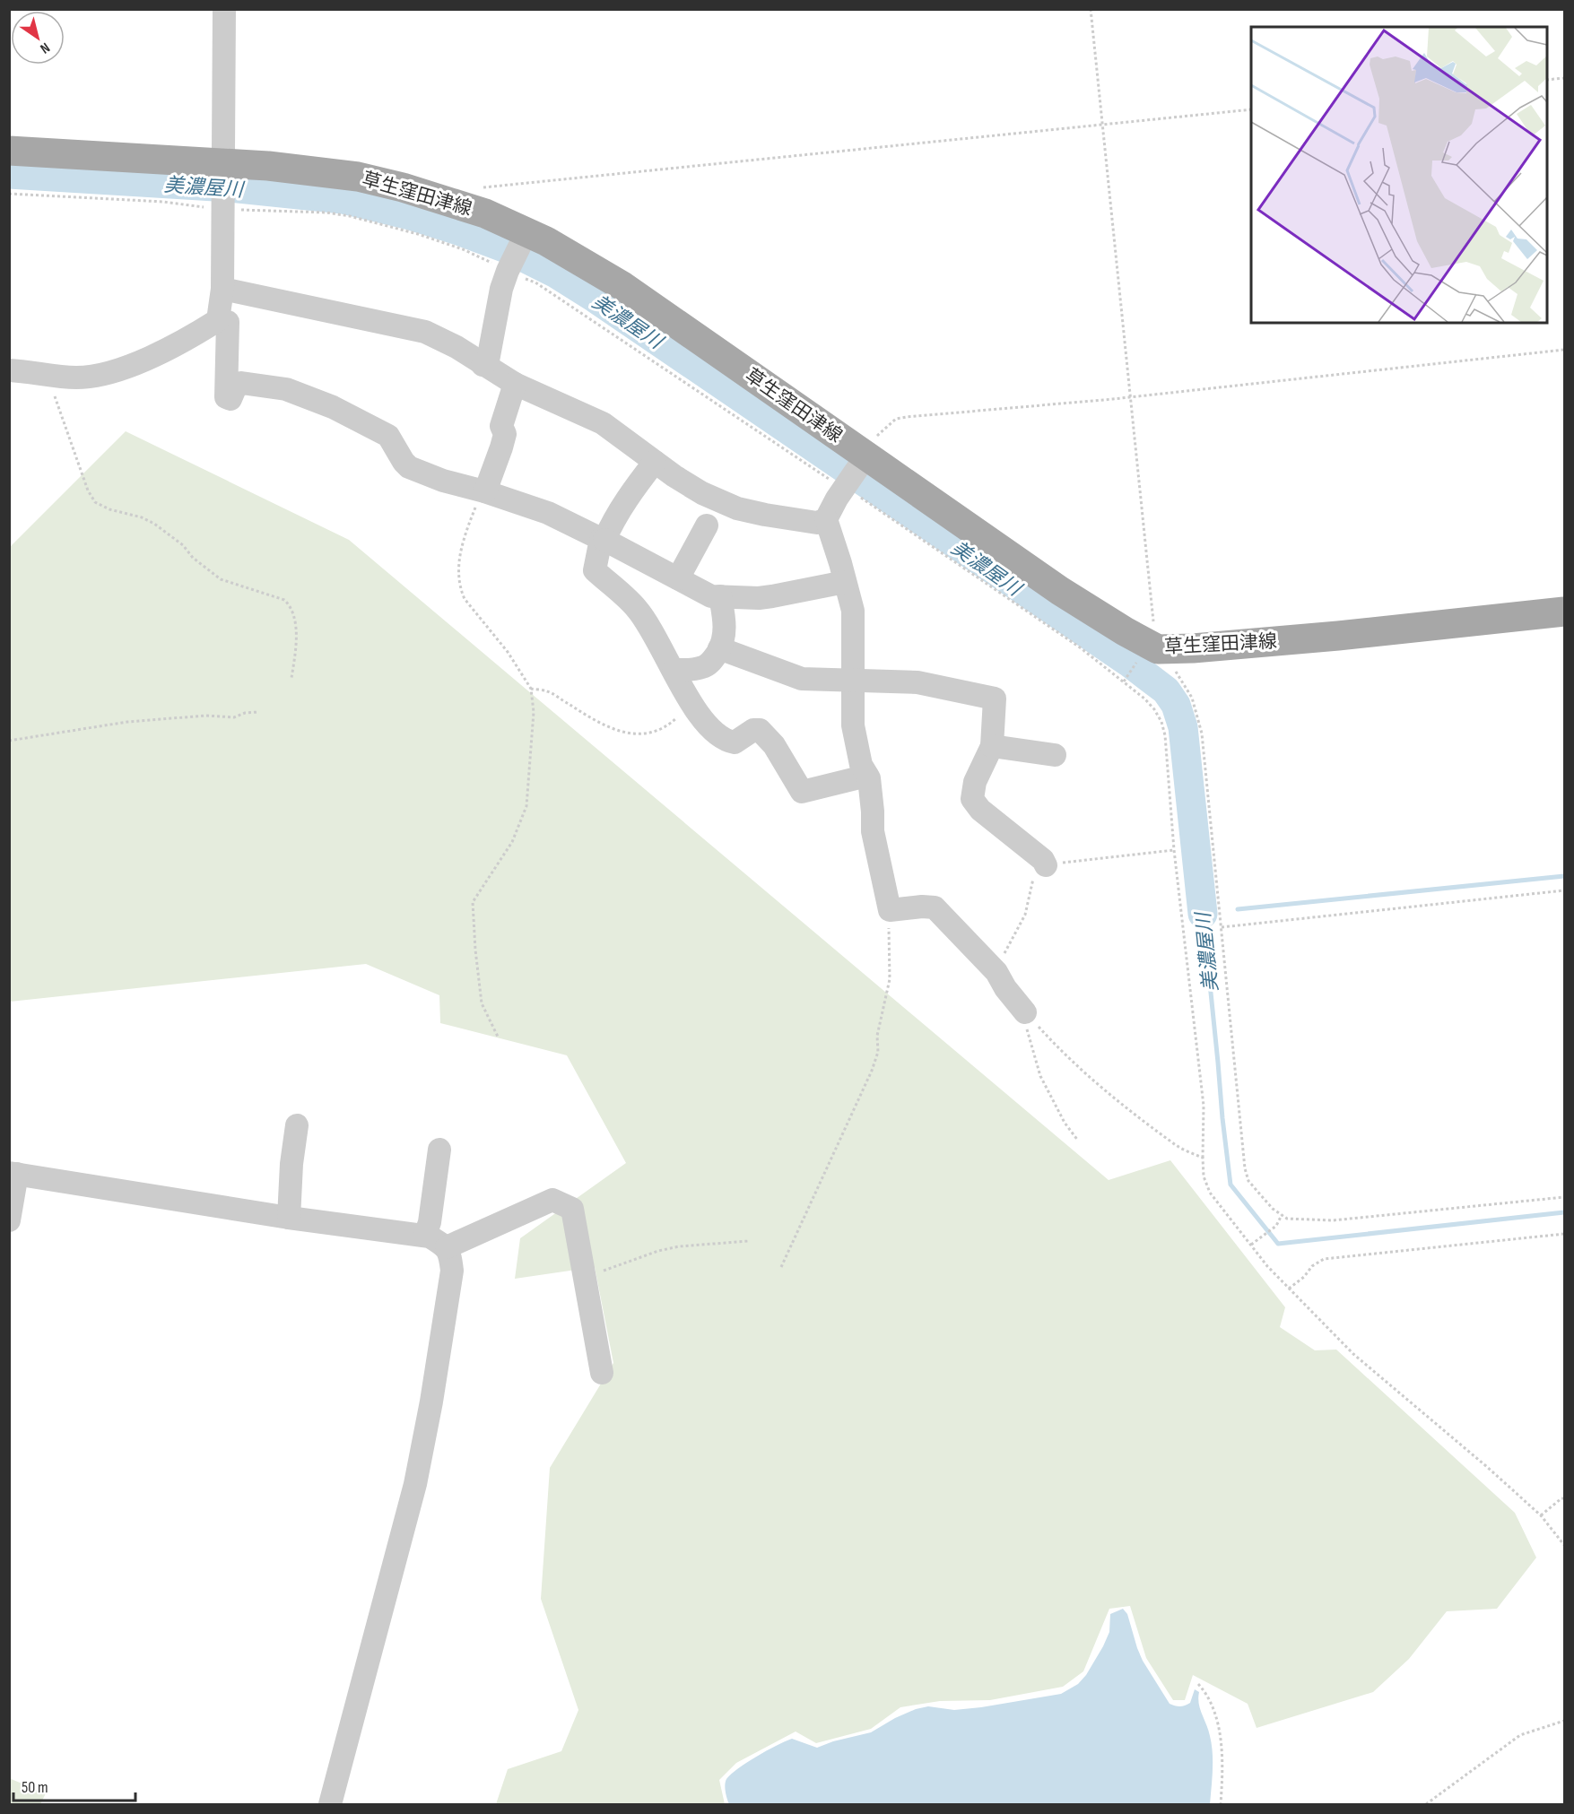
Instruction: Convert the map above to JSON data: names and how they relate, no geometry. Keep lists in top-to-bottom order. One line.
{"streets":{"main road":["草生窪田津線"]},"water":["美濃屋川"],"scale_bar":"50 m","north":"bottom right"}
